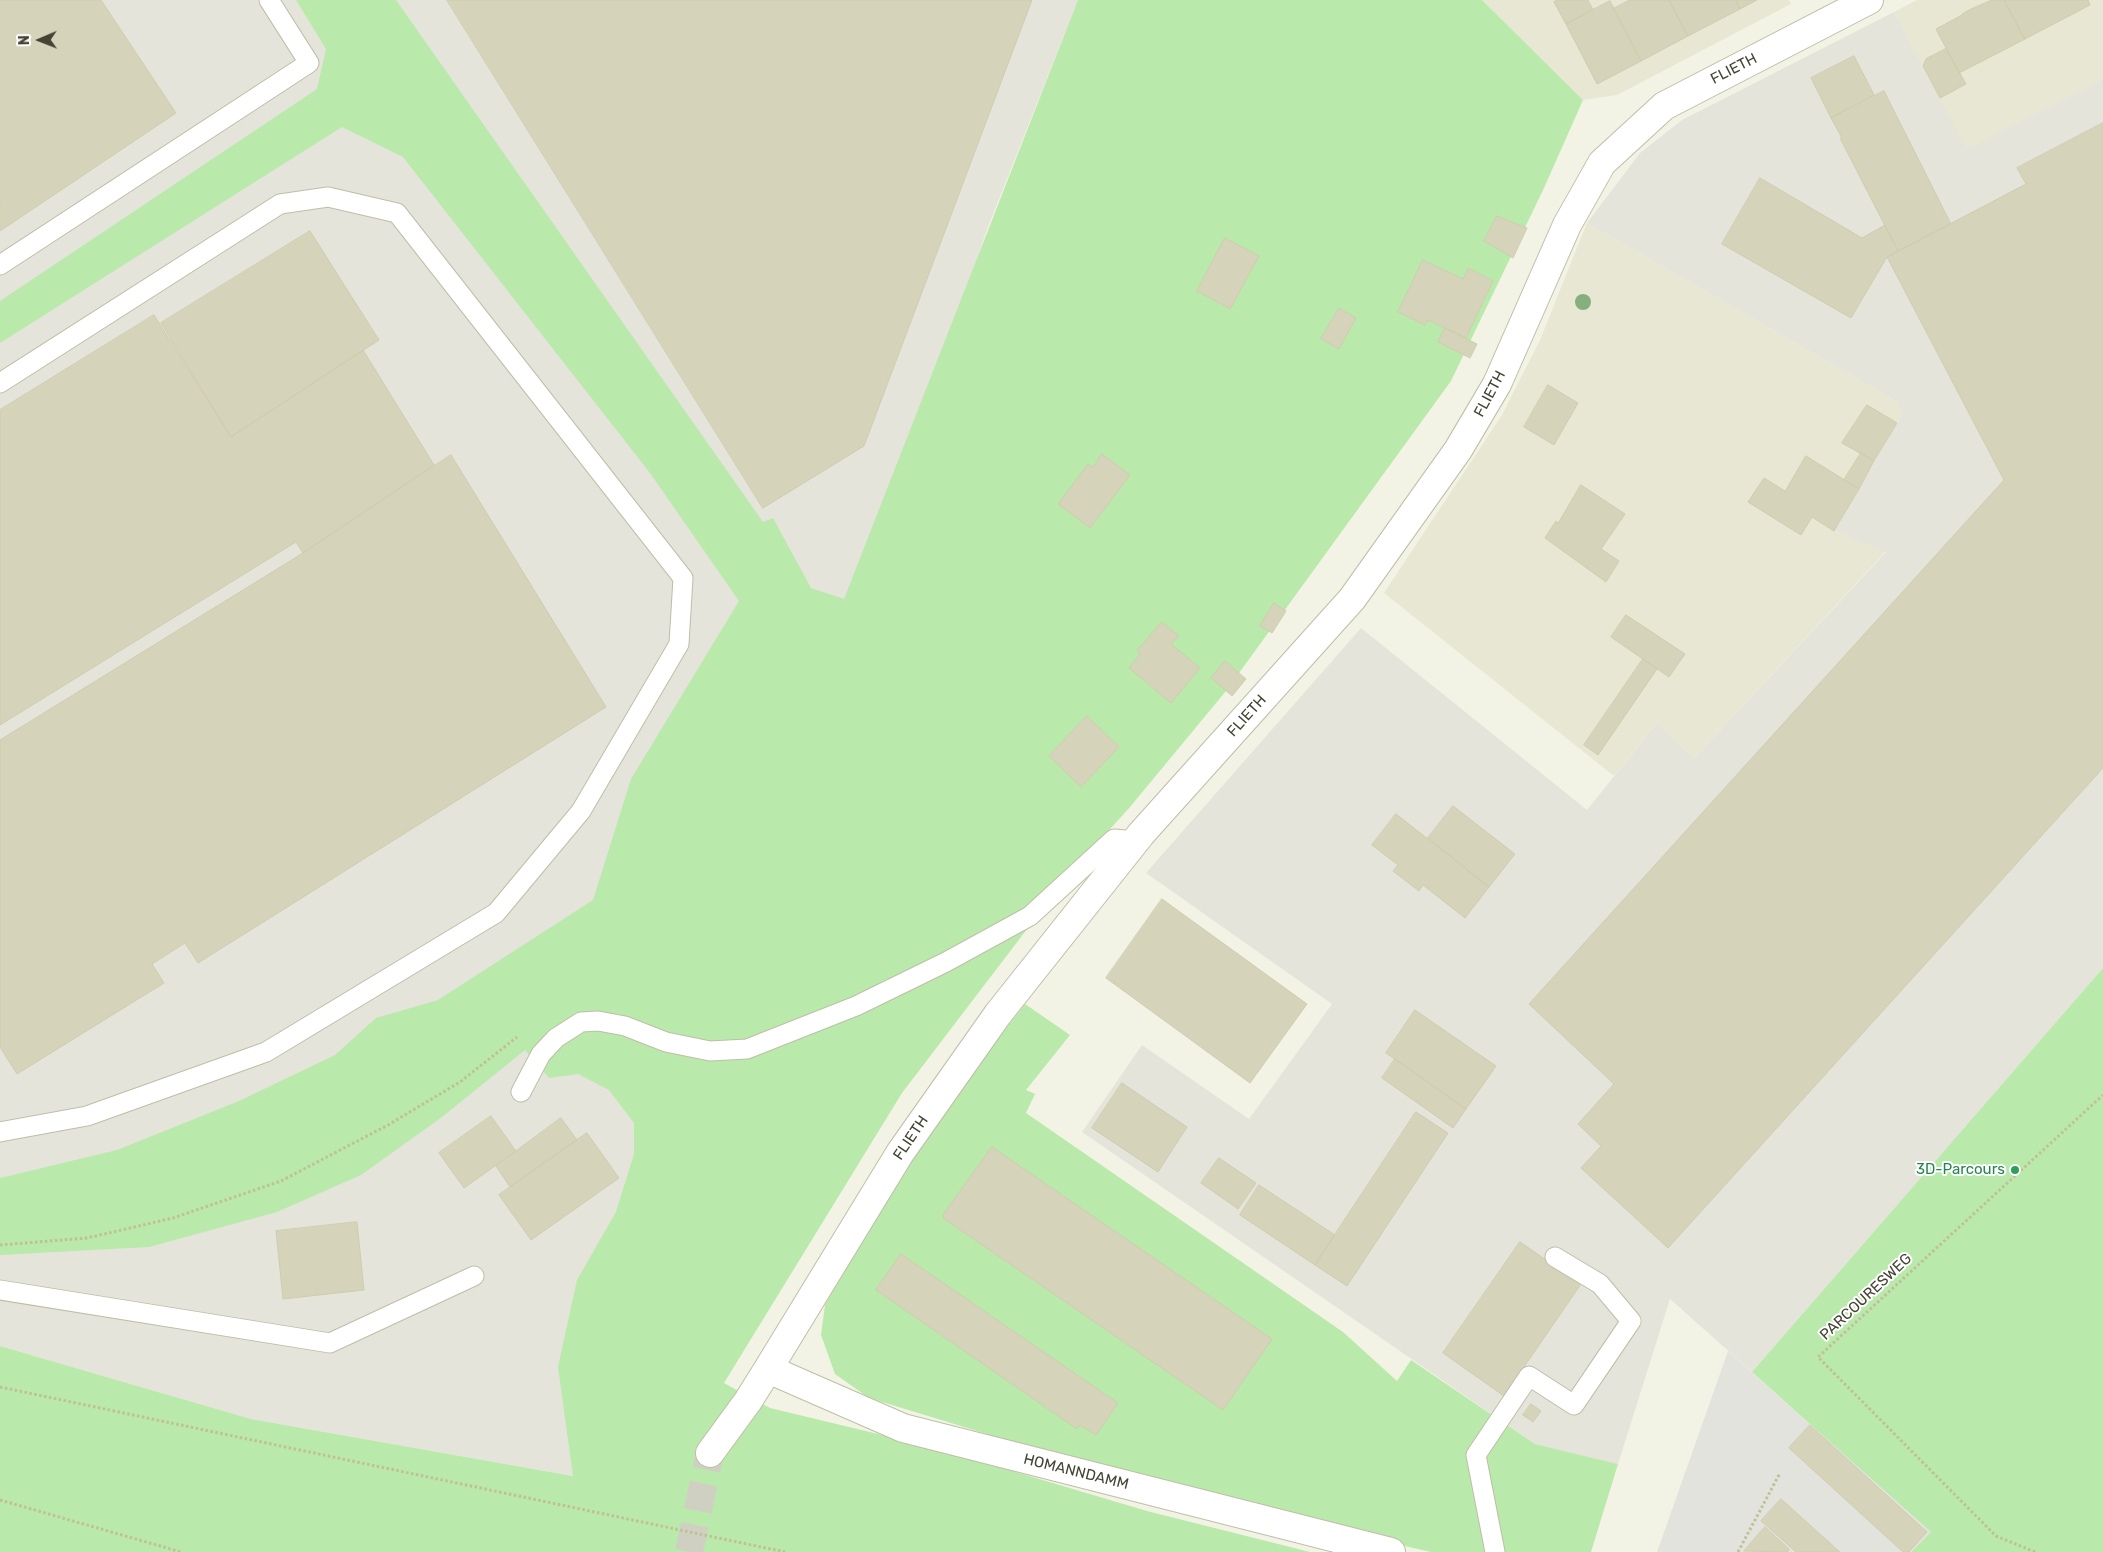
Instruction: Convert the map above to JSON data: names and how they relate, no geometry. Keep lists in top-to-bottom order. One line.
{"streets":{"street":["FLIETH","HOMANNDAMM"],"path":["PARCOURESWEG"]},"crossings":[["FLIETH","HOMANNDAMM"]],"places":["3D-Parcours"],"north":"left"}
